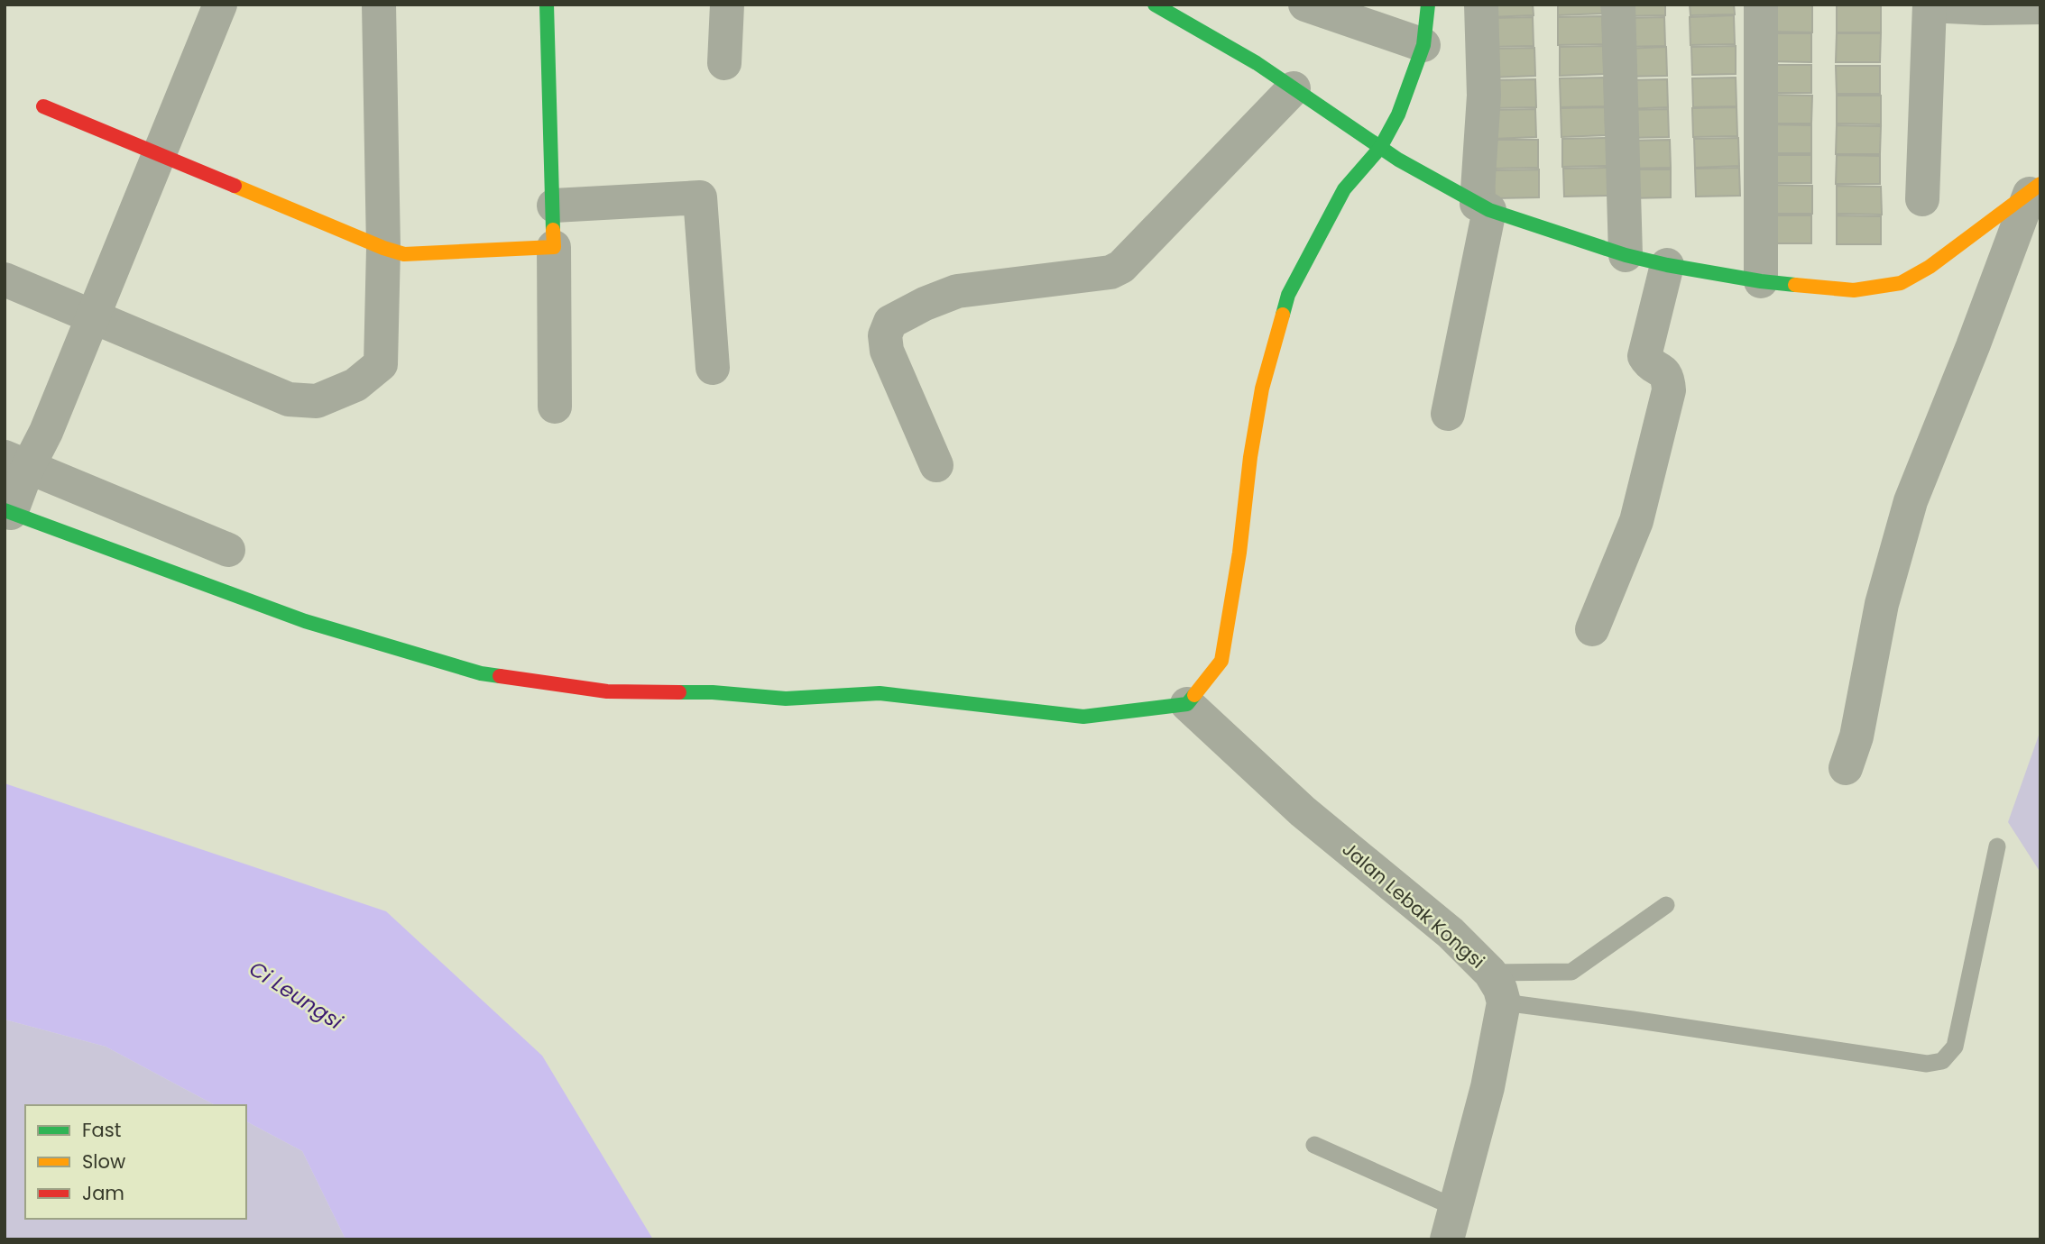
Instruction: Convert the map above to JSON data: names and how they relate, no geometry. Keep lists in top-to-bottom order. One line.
{"streets":{"street":["Jalan Lebak Kongsi"]},"water":["Ci Leungsi"],"legend":["Fast","Slow","Jam"]}
